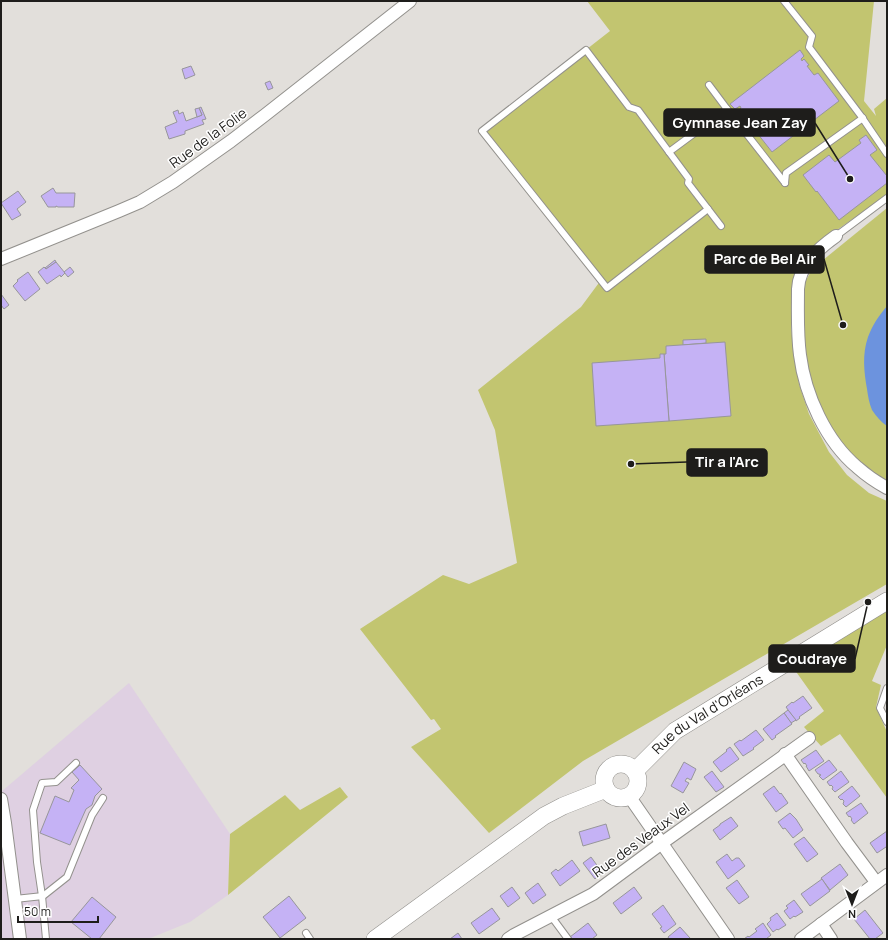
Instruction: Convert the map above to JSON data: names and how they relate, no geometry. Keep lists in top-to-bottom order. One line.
{"streets":{"street":["Rue de la Folie","Rue du Val d'Orléans","Rue des Veaux Vel"]},"places":["Gymnase Jean Zay","Parc de Bel Air","Tir a l'Arc","Coudraye"],"scale_bar":"50 m","north":"bottom"}
